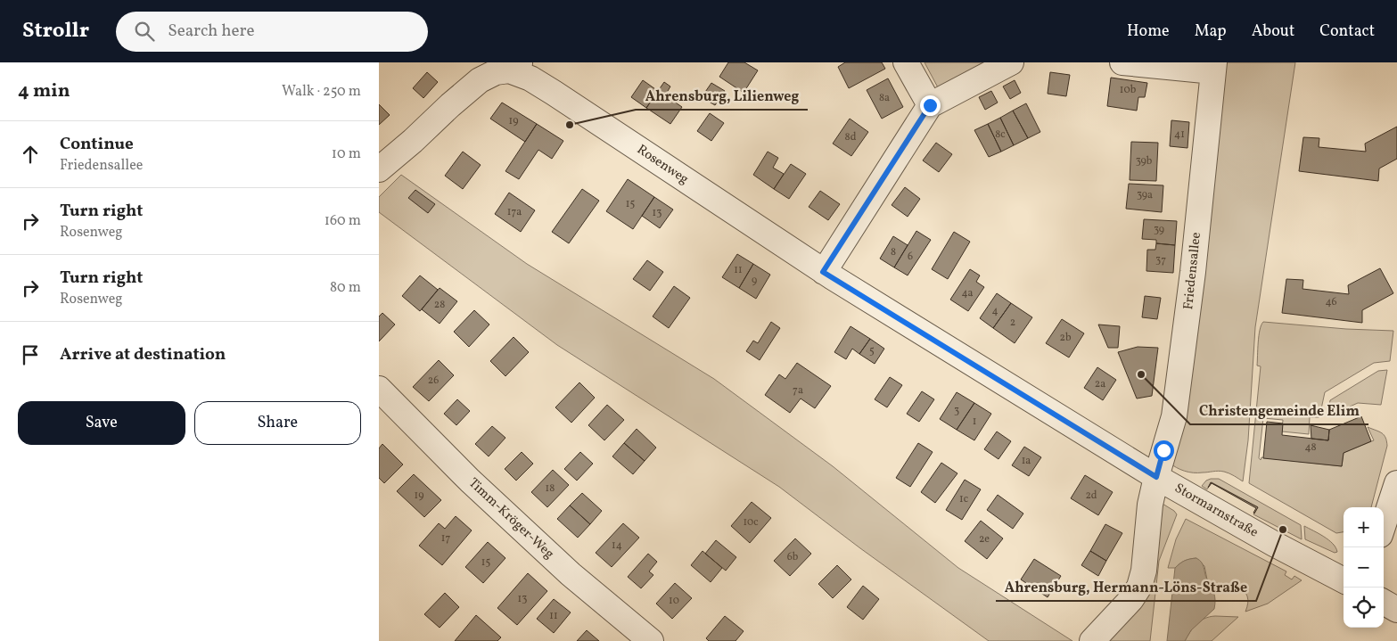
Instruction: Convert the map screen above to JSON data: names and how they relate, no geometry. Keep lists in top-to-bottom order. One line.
{"streets":{"street":["Rosenweg","Friedensallee","Stormarnstraße","Timm-Kröger-Weg"]},"crossings":[["Rosenweg","Friedensallee"],["Rosenweg","Stormarnstraße"],["Friedensallee","Stormarnstraße"]],"places":["Ahrensburg, Lilienweg","Christengemeinde Elim","Ahrensburg, Hermann-Löns-Straße"],"house_numbers":["10b","8a","19","8c","41","8d","39b","39a","15","17a","13","39","8","6","37","11","9","4a","46","28","4","2","2b","5","26","2a","7a","3","1","48","1a","18","19","2d","1c","10c","17","2e","14","6b","15","13","10","11"],"page":{"header":"Strollr","search":"Search here","nav":["Home","Map","About","Contact"],"heading":["4 min","Walk · 250 m"],"list":[["Continue","Friedensallee","10 m"],["Turn right","Rosenweg","160 m"],["Turn right","Rosenweg","80 m"],"Arrive at destination"],"buttons":["Save","Share"],"map_buttons":["+","−"]}}
